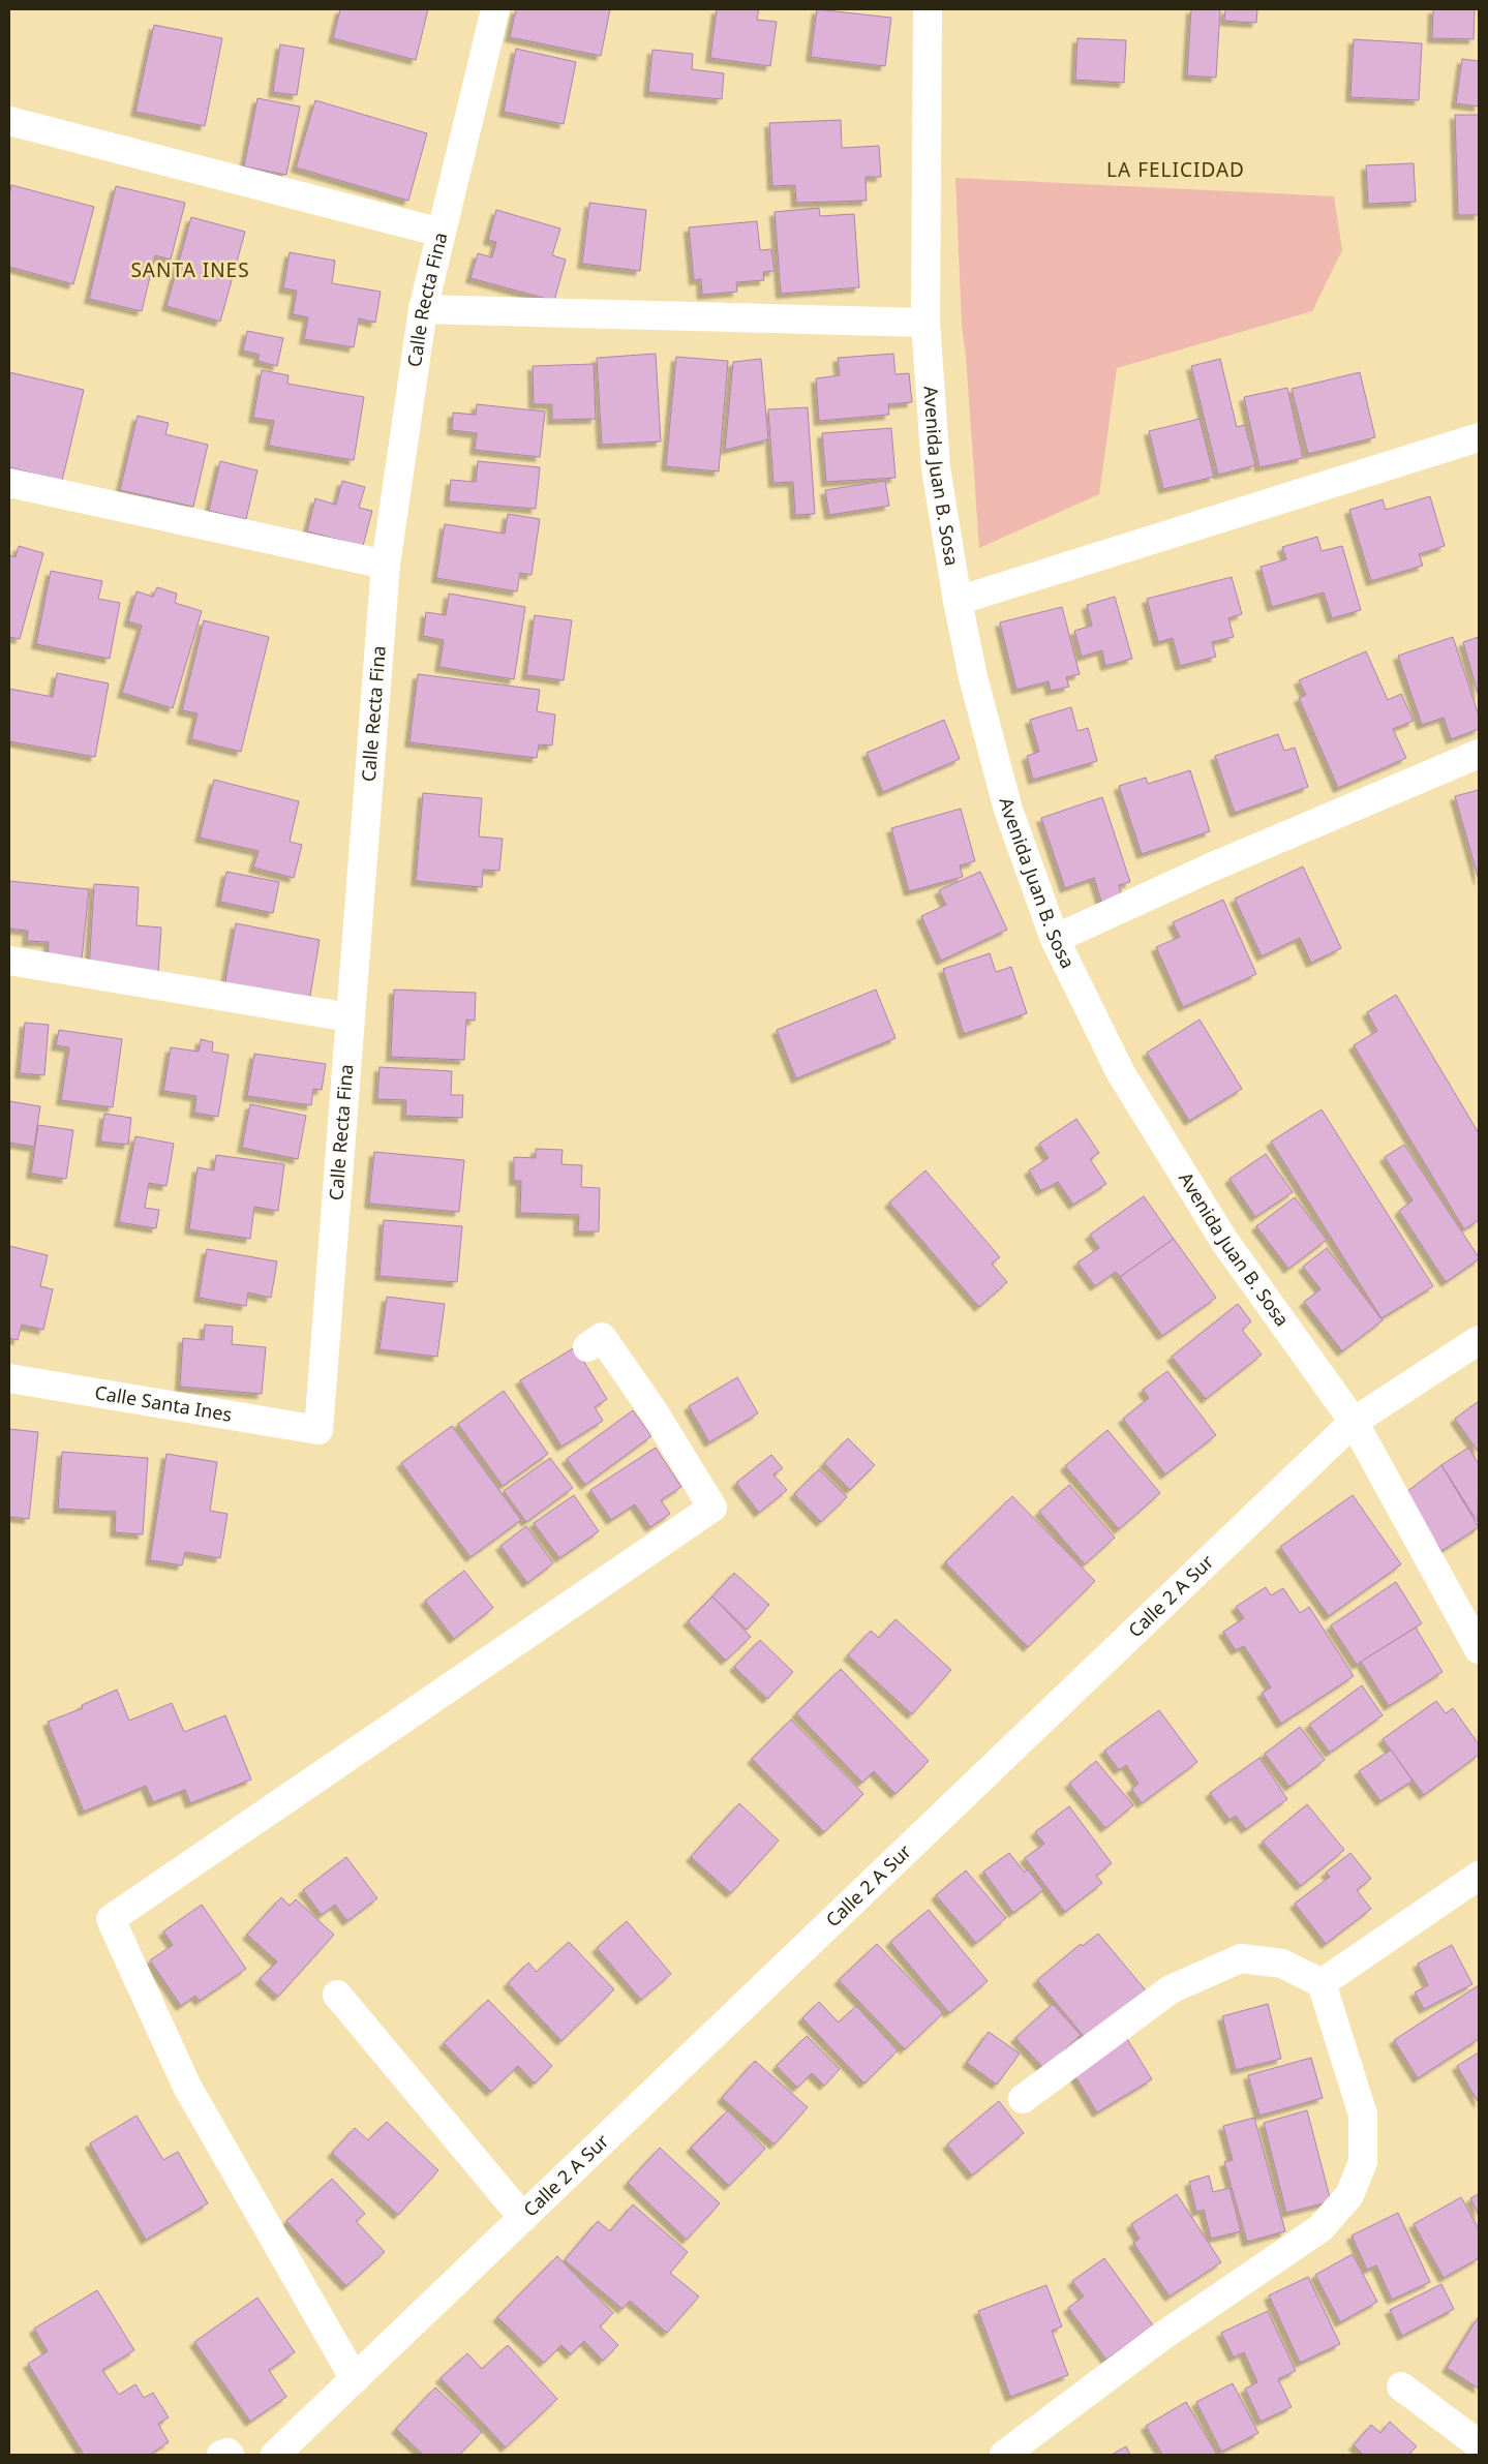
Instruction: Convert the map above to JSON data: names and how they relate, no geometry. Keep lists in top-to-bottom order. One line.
{"streets":{"street":["Calle Recta Fina","Avenida Juan B. Sosa","Calle Santa Ines","Calle 2 A Sur"]},"crossings":[["Calle Recta Fina","Calle Santa Ines"],["Avenida Juan B. Sosa","Calle 2 A Sur"]],"districts":["LA FELICIDAD","SANTA INES"]}
